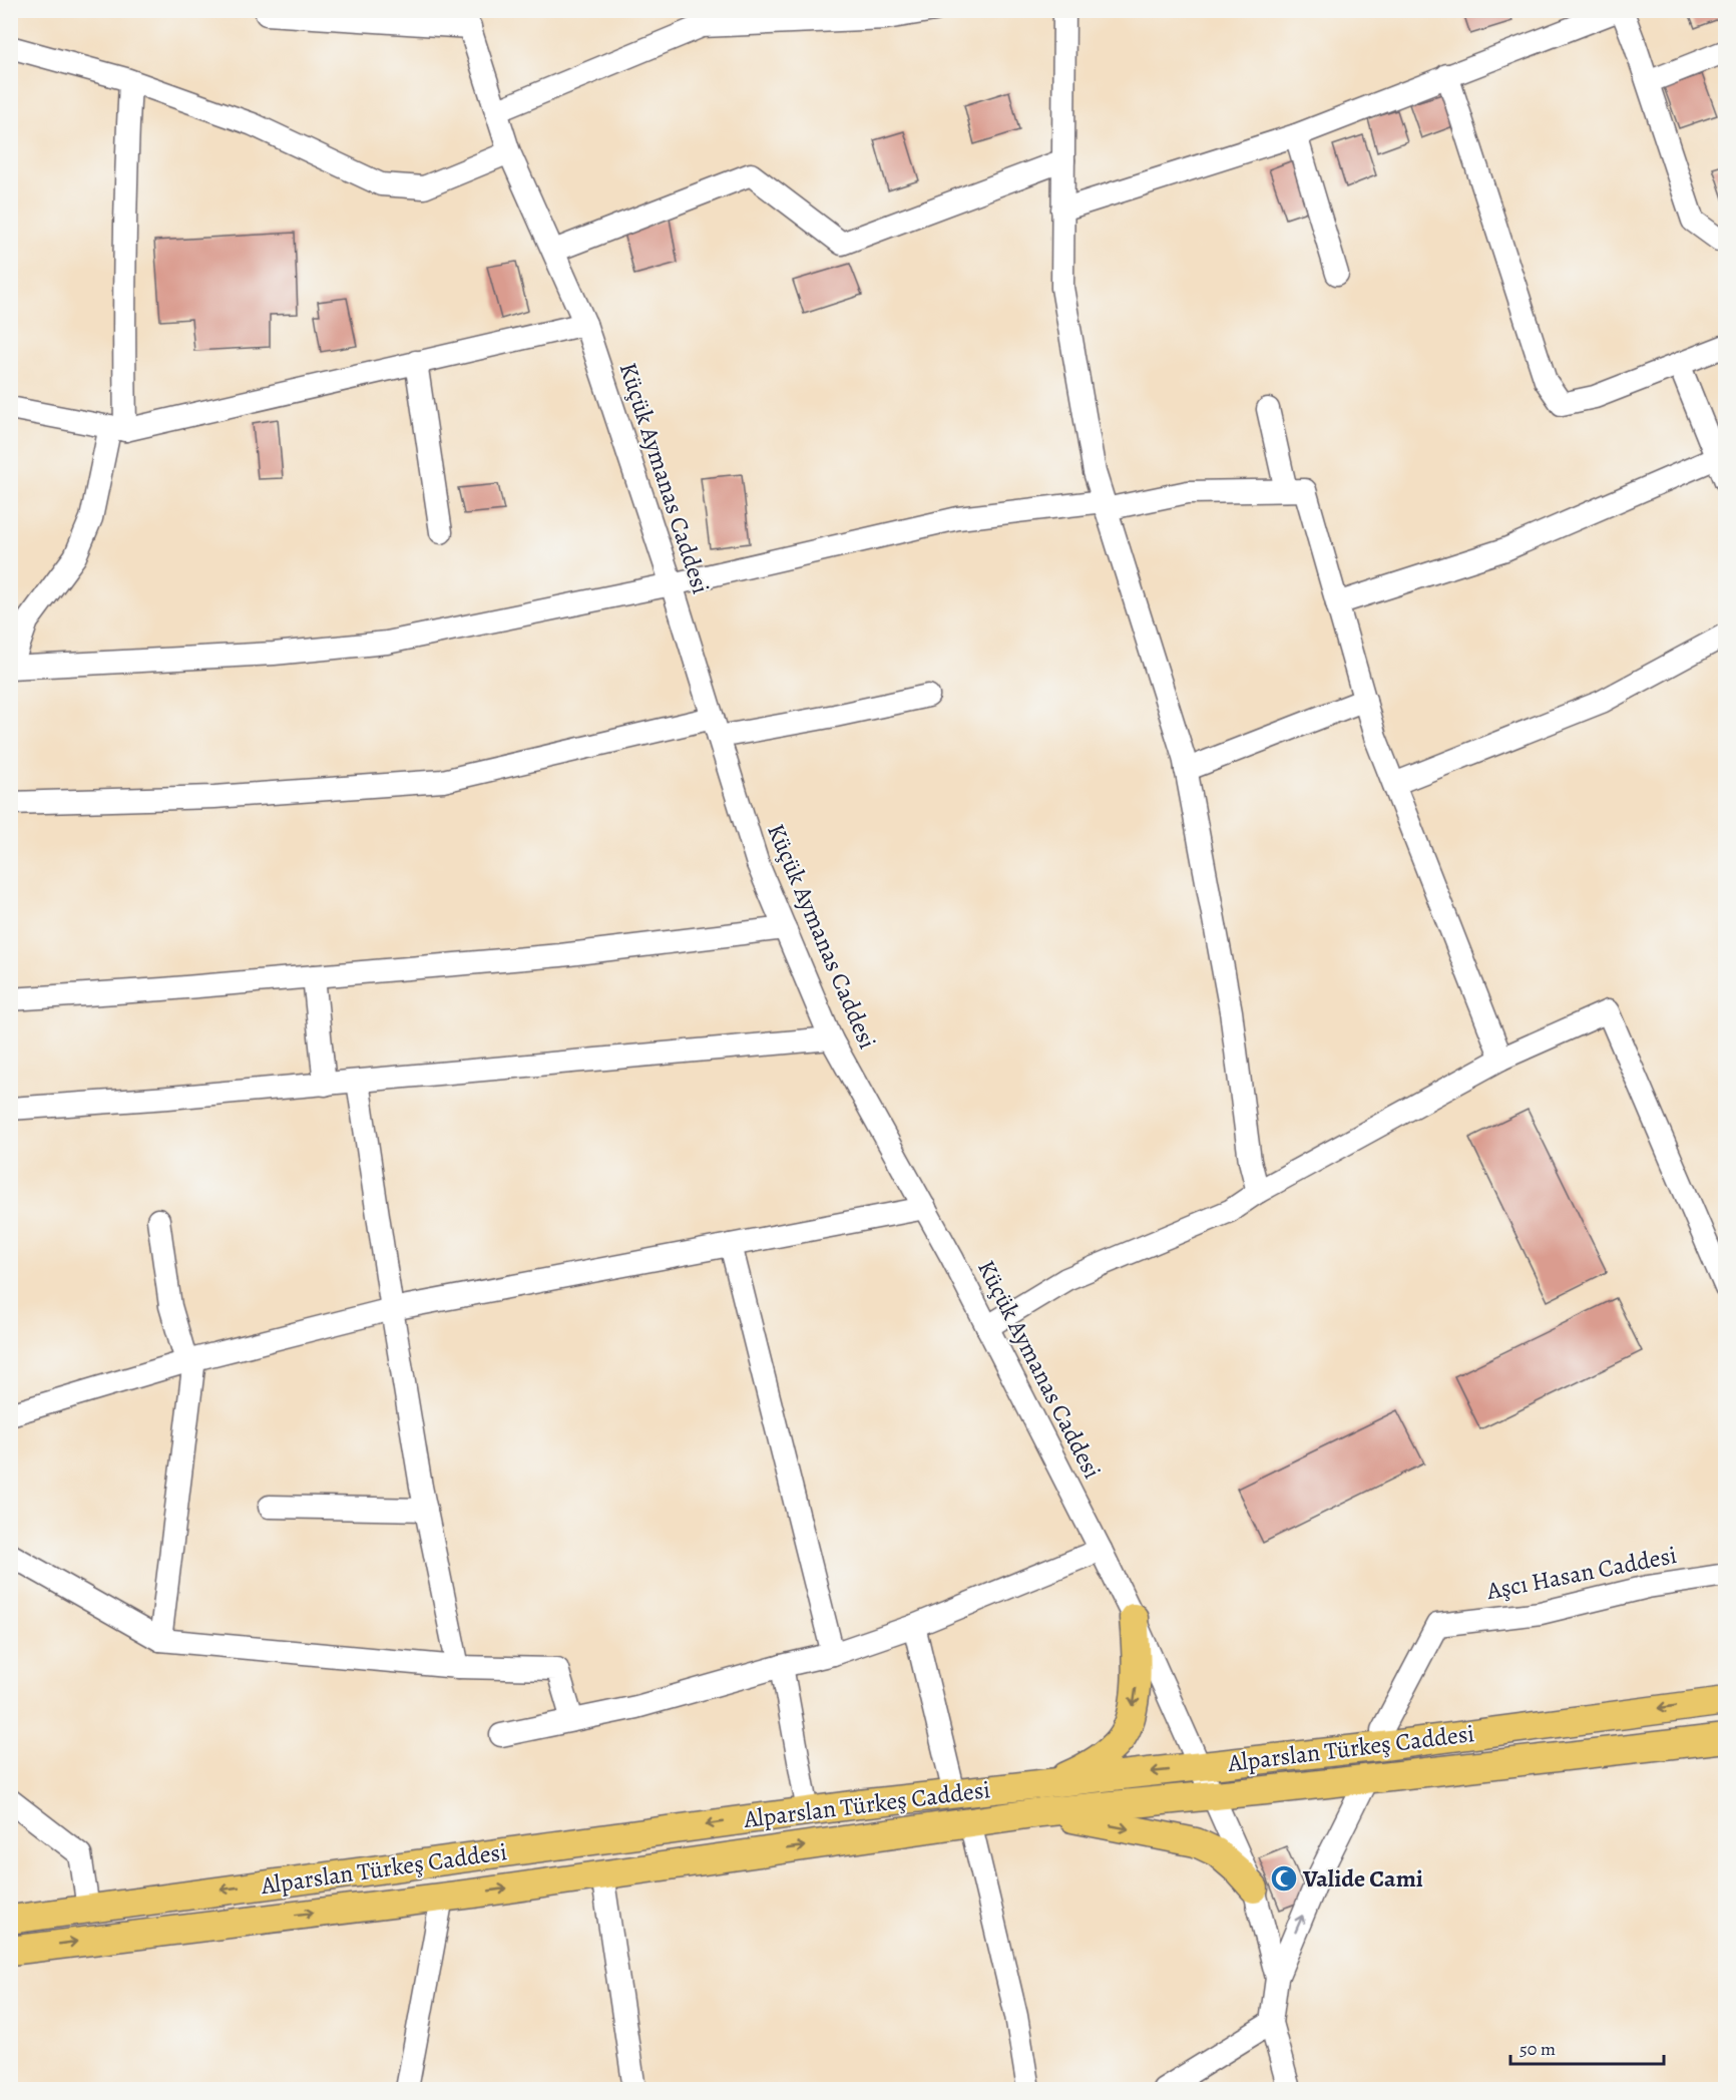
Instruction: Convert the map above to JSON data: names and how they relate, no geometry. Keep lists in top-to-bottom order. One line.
{"streets":{"main road":["Alparslan Türkeş Caddesi"],"street":["Küçük Aymanas Caddesi","Aşcı Hasan Caddesi"]},"crossings":[["Küçük Aymanas Caddesi","Alparslan Türkeş Caddesi"],["Aşcı Hasan Caddesi","Alparslan Türkeş Caddesi"]],"places":{"mosque":["Valide Cami"]},"scale_bar":"50 m"}
